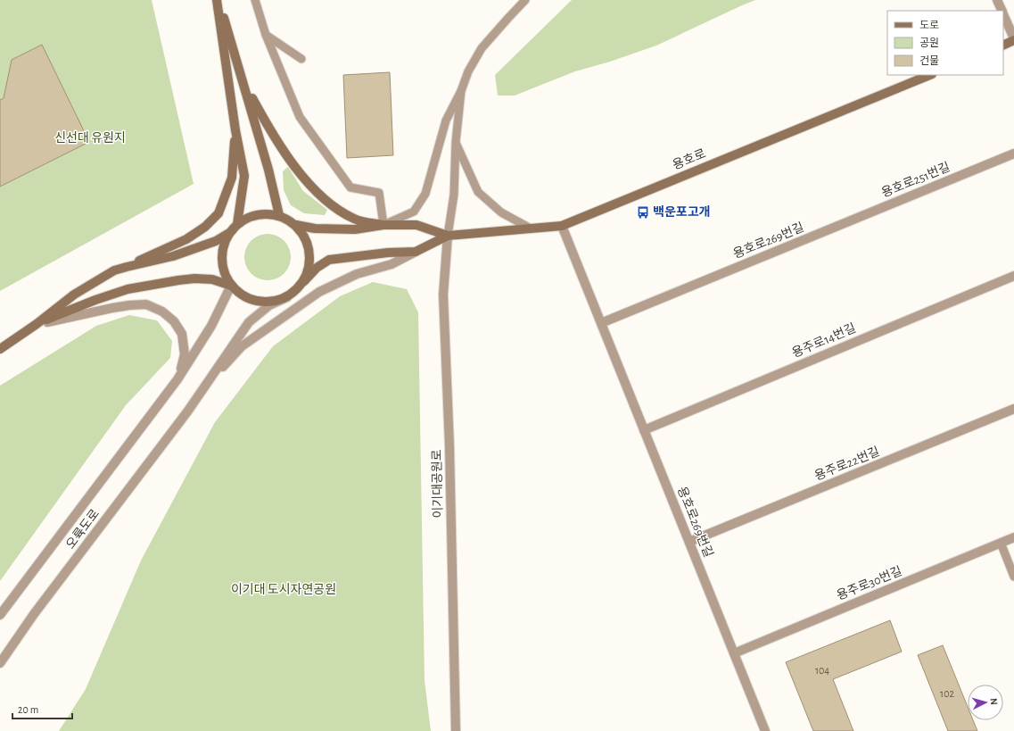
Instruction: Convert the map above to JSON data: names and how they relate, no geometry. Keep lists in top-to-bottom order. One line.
{"streets":{"main road":["용호로"],"street":["용호로251번길","용호로269번길","용주로14번길","용주로22번길","이기대공원로","오륙도로","용주로30번길"]},"crossings":[["용호로","용호로269번길"],["용호로","이기대공원로"],["용호로251번길","용호로269번길"],["용호로269번길","용주로14번길"],["용호로269번길","용주로22번길"],["용호로269번길","용주로30번길"]],"parks":["신선대 유원지","이기대 도시자연공원"],"places":{"bus stop":["백운포고개"]},"house_numbers":["104","102"],"legend":["도로","공원","건물"],"scale_bar":"20 m","north":"right"}
